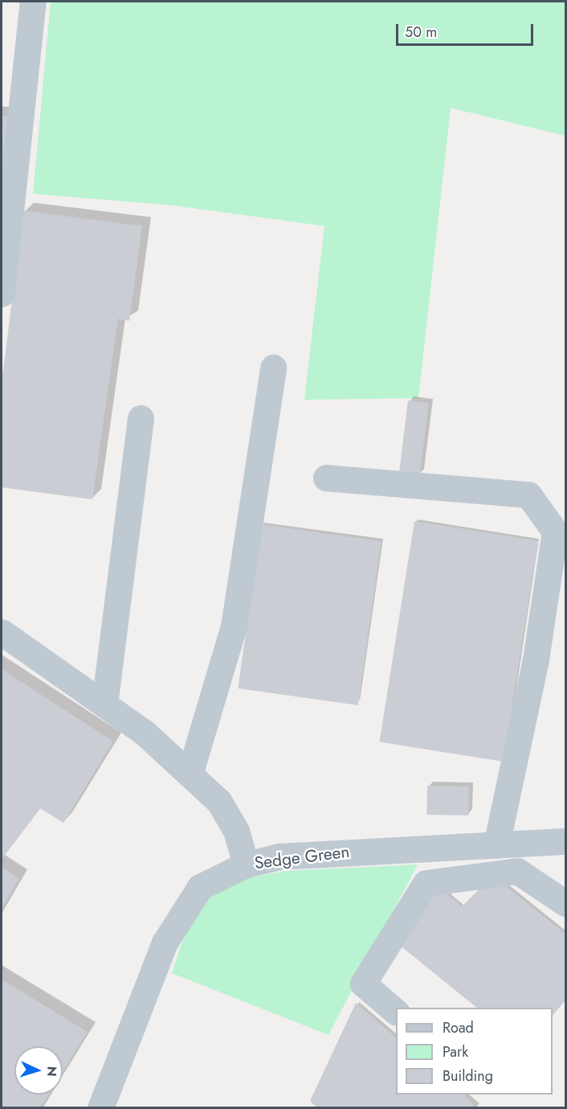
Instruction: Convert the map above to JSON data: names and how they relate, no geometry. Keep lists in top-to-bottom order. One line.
{"streets":{"street":["Sedge Green"]},"legend":["Road","Park","Building"],"scale_bar":"50 m","north":"right"}
